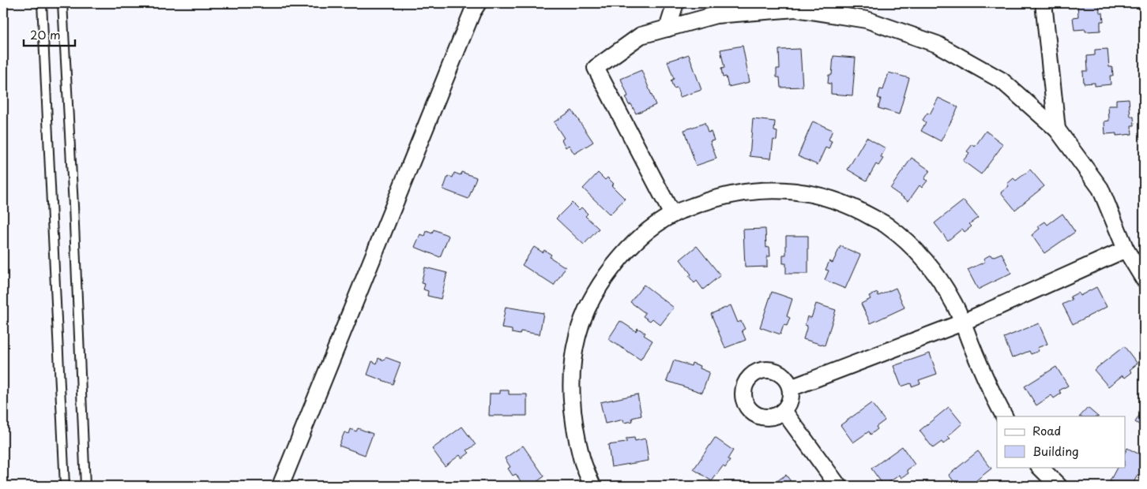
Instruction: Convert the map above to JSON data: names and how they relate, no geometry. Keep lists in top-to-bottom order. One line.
{"legend":["Road","Building"],"scale_bar":"20 m"}
